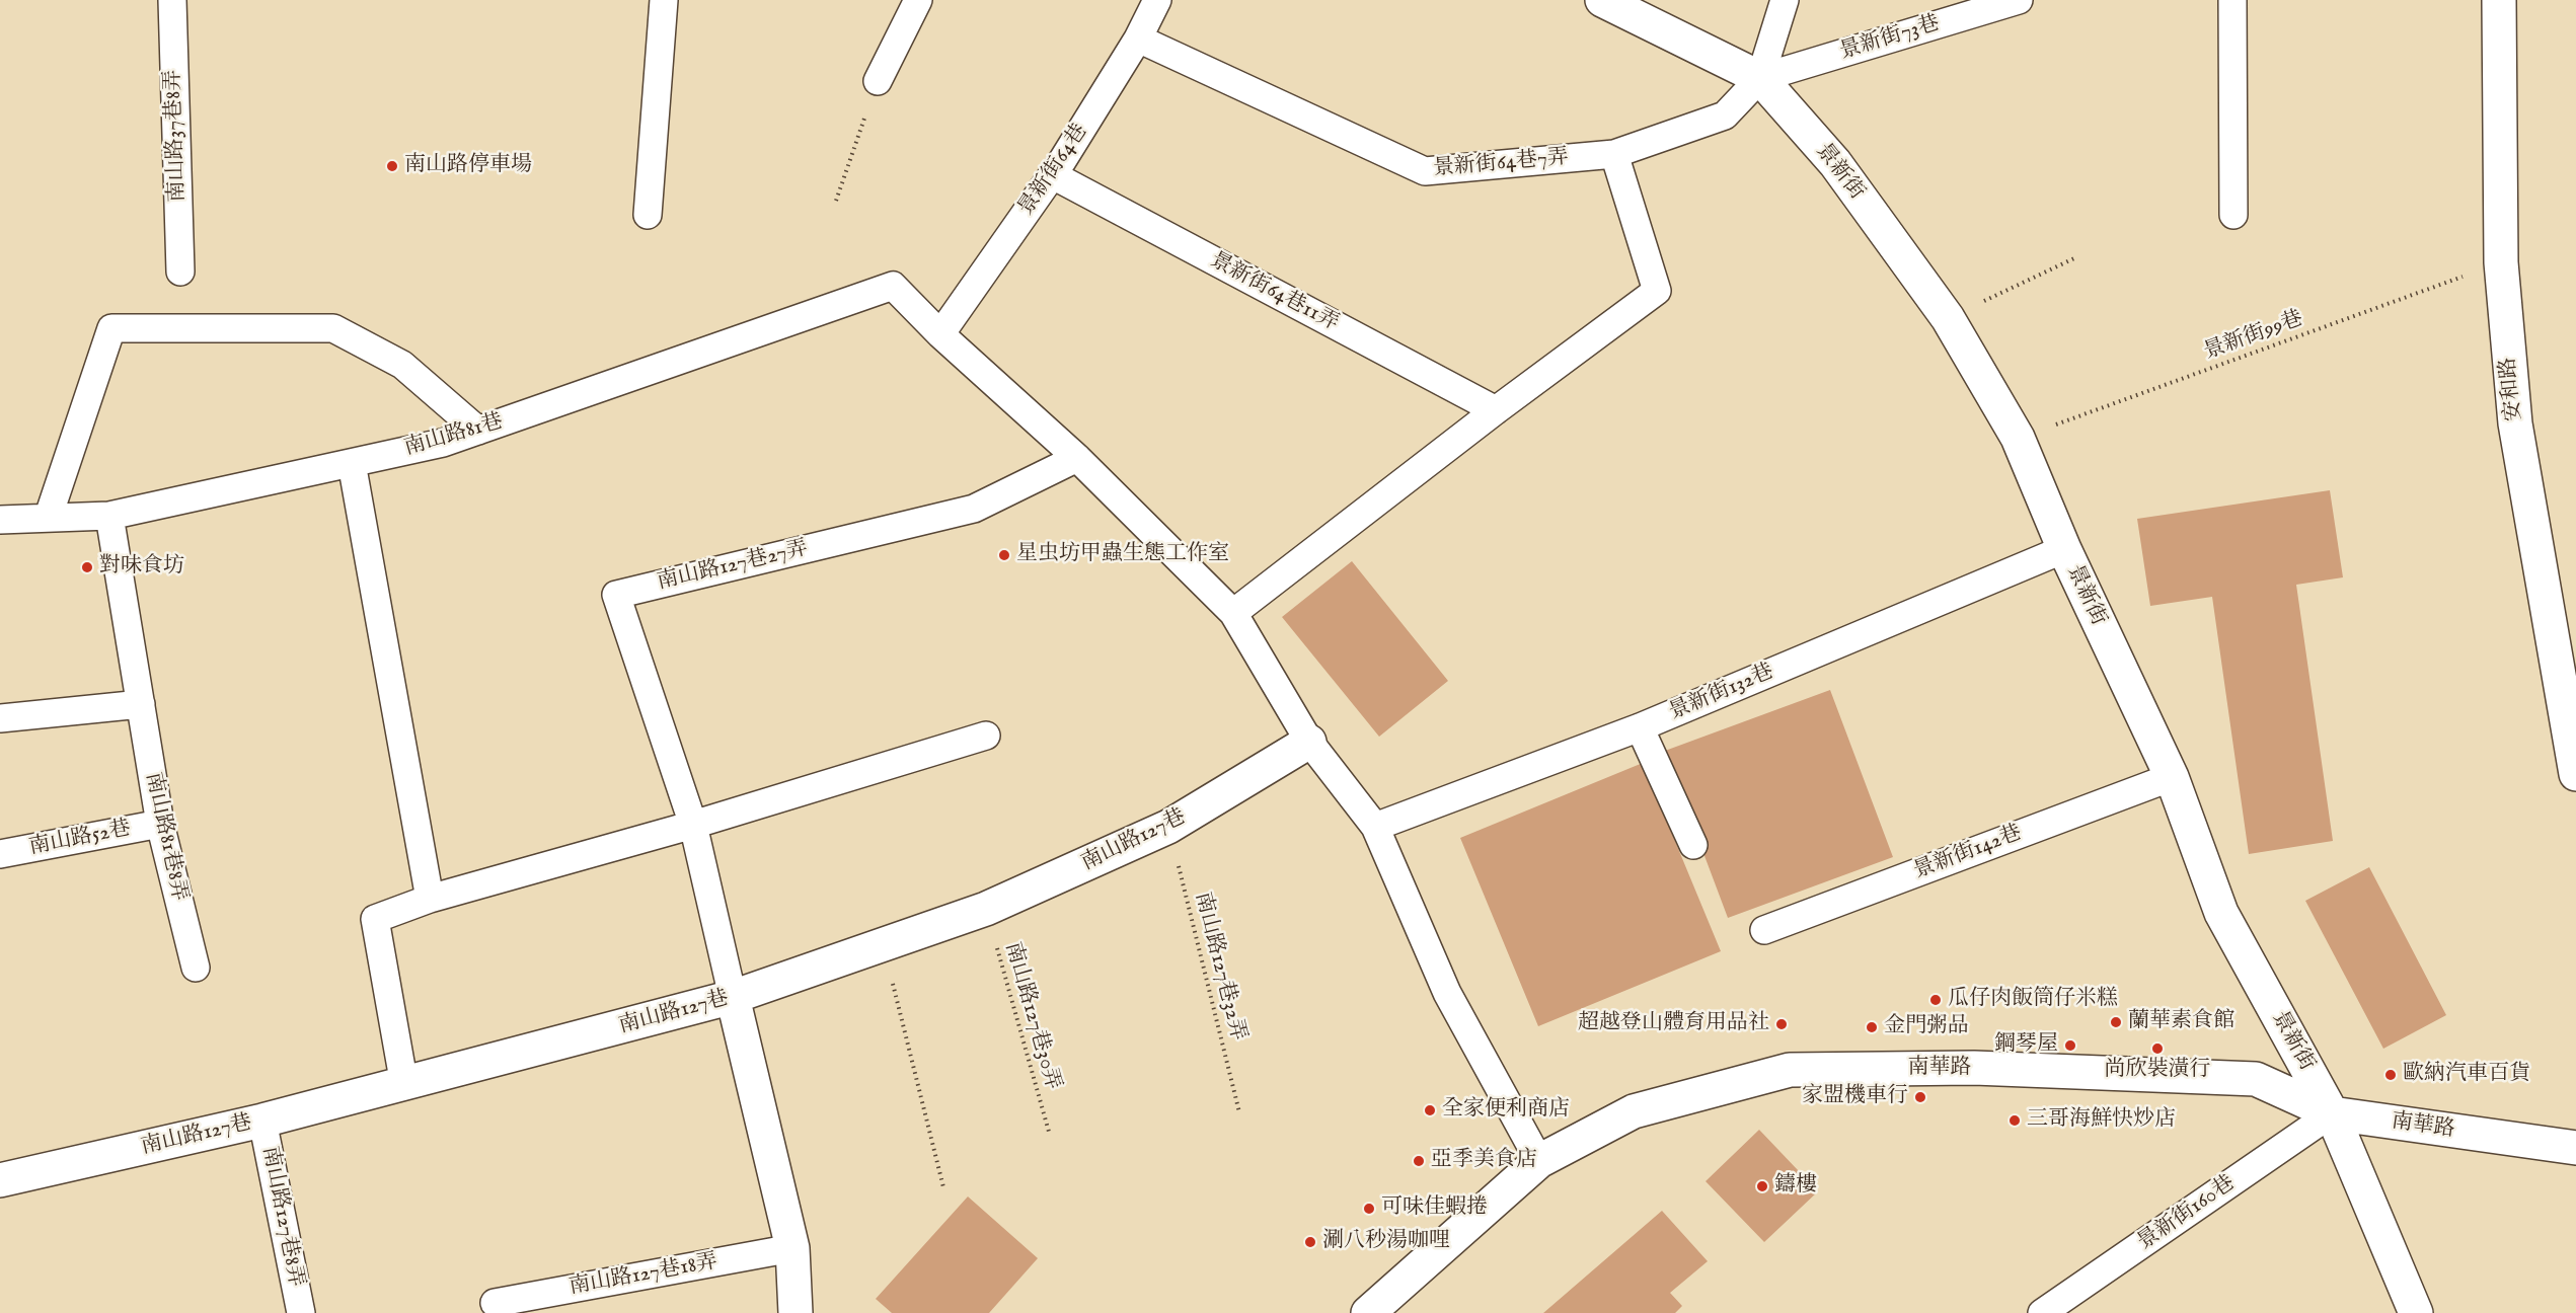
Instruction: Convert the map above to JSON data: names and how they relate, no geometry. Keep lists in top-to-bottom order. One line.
{"streets":{"street":["景新街","安和路","南山路127巷","南華路"],"lane":["景新街73巷","南山路37巷8弄","景新街64巷7弄","景新街64巷","景新街64巷11弄","南山路81巷","南山路127巷27弄","景新街132巷","南山路81巷8弄","南山路52巷","景新街142巷","景新街160巷","南山路127巷8弄","南山路127巷18弄"],"path":["景新街99巷","南山路127巷32弄","南山路127巷30弄"]},"crossings":[["景新街73巷","景新街64巷7弄"],["景新街73巷","景新街"],["景新街64巷7弄","景新街64巷"],["景新街64巷7弄","景新街"],["景新街64巷","景新街64巷11弄"],["景新街64巷","南山路81巷"],["景新街","景新街99巷"],["景新街","景新街132巷"],["景新街","景新街142巷"],["景新街","南華路"],["景新街","景新街160巷"],["景新街99巷","安和路"],["南山路81巷","南山路81巷8弄"],["南山路127巷27弄","南山路127巷"],["南山路81巷8弄","南山路52巷"],["南山路127巷","南山路127巷32弄"],["南山路127巷","南山路127巷30弄"],["南山路127巷","南山路127巷8弄"],["南華路","景新街160巷"]],"places":["南山路停車場","星虫坊甲蟲生態工作室","對味食坊","瓜仔肉飯筒仔米糕","蘭華素食館","超越登山體育用品社","金門粥品","鋼琴屋","尚欣裝潢行","歐納汽車百貨","家盟機車行","全家便利商店","三哥海鮮快炒店","亞季美食店","鑄樓","可味佳蝦捲","涮八秒湯咖哩"]}
